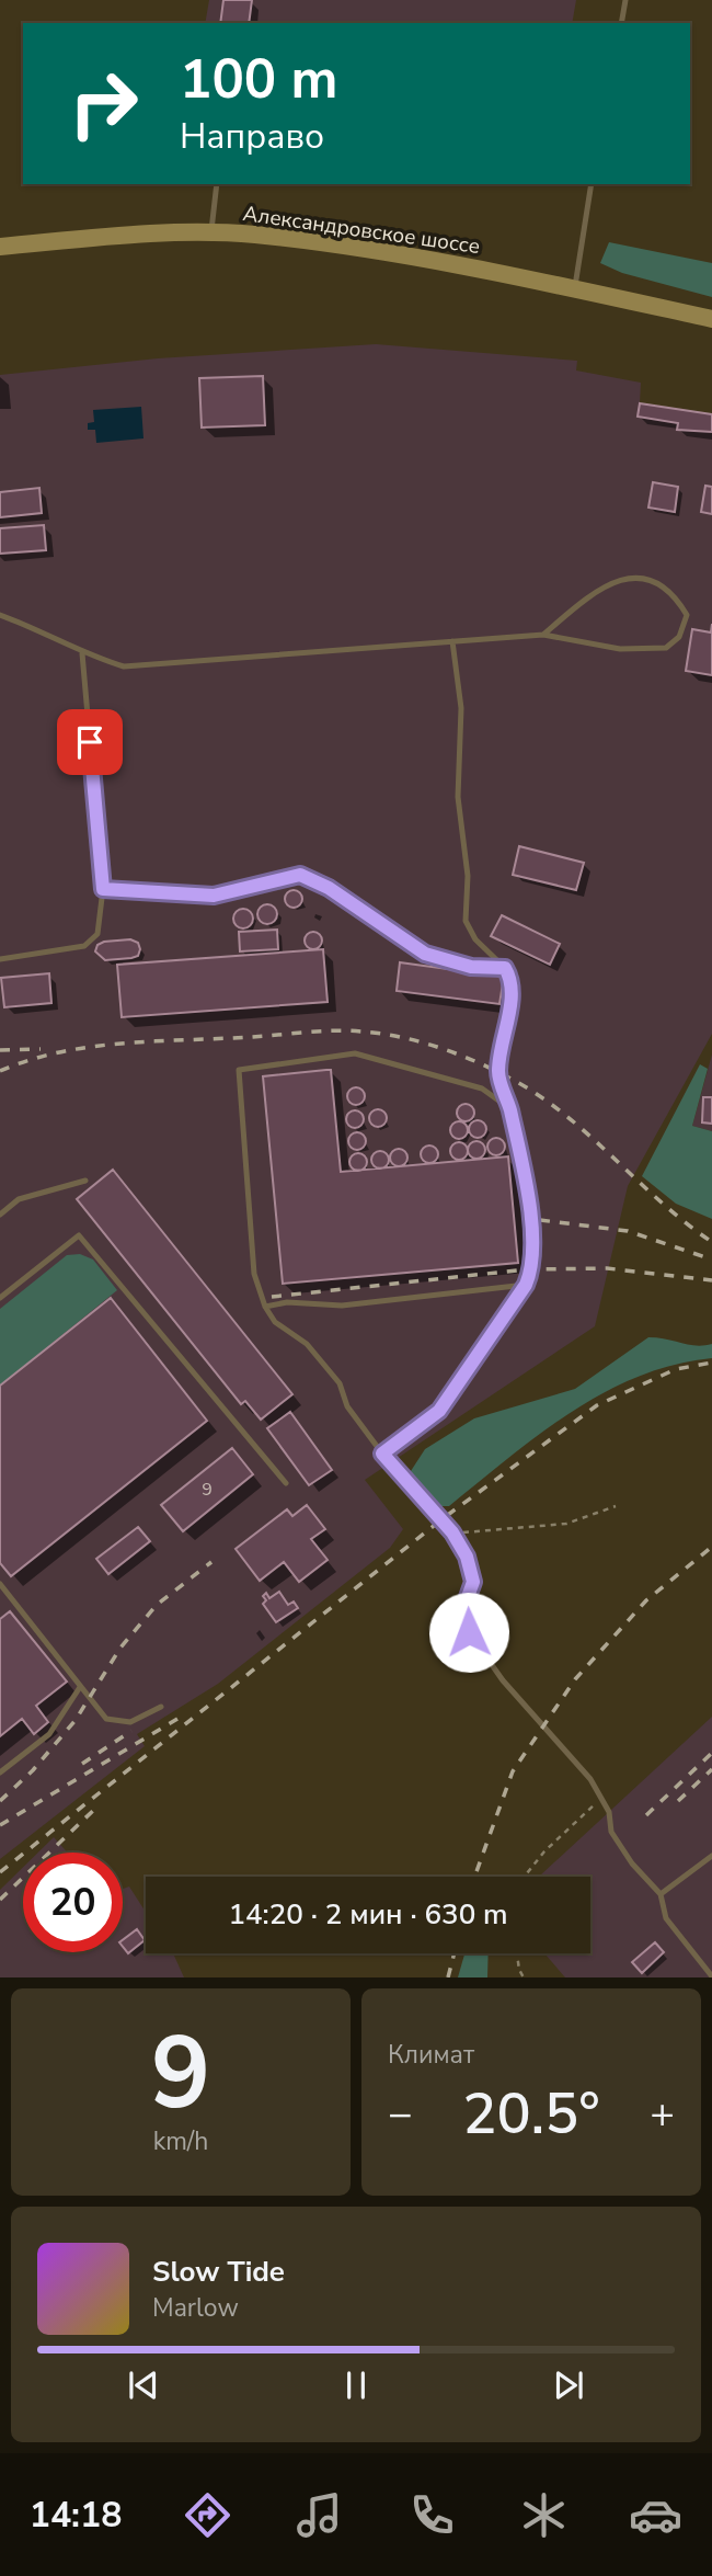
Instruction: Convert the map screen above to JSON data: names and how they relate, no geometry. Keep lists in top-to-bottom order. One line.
{"streets":{"main road":["Александровское шоссе"]},"house_numbers":["9"],"page":{"turn":["100 m","Направо"],"limit":"20","trip":"14:20 · 2 мин · 630 m","tile":[["9","km/h"],"Климат"],"heat":["−","20.5°","+"],"song":["Slow Tide","Marlow"],"tabs":"14:18"}}
